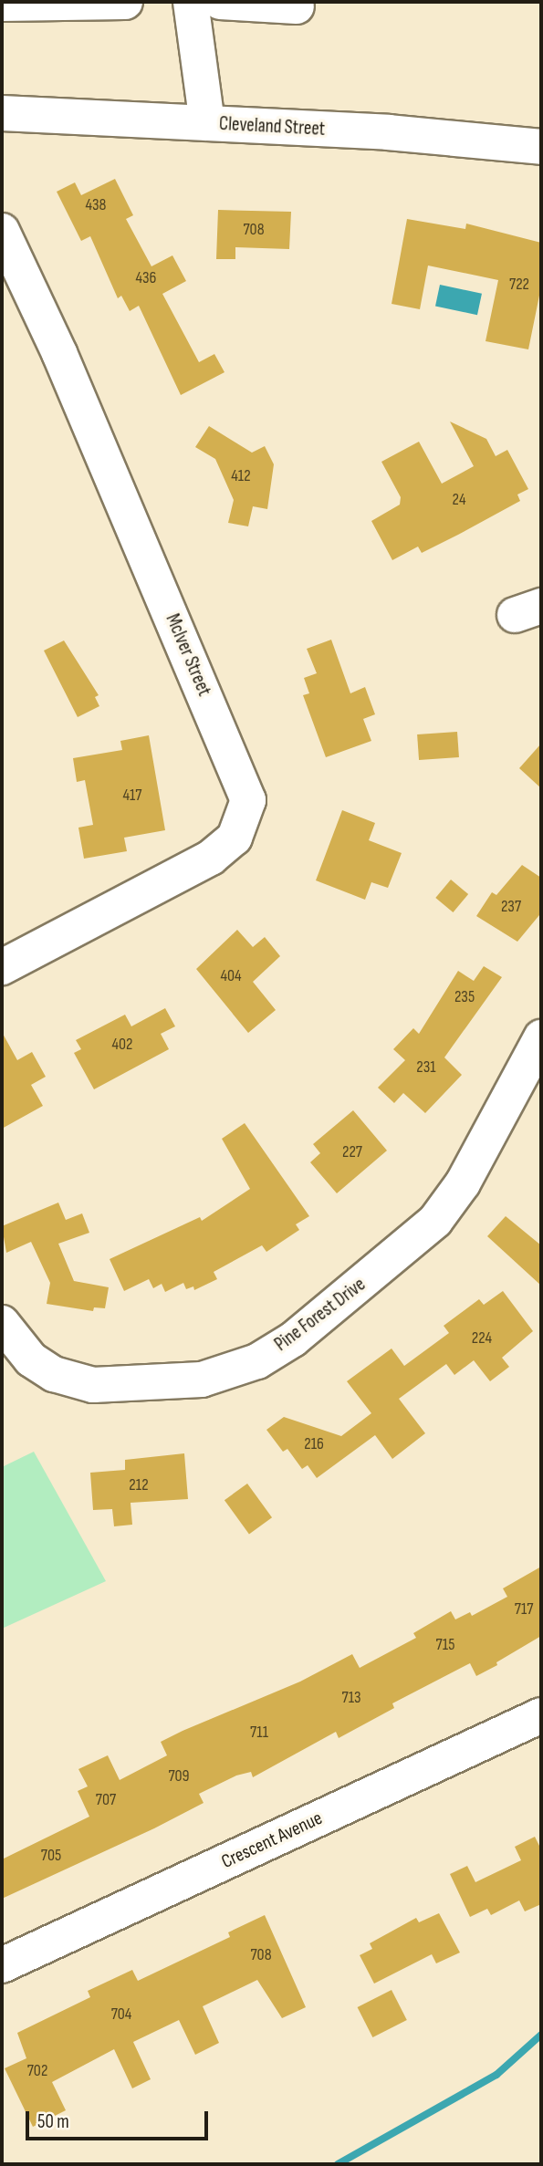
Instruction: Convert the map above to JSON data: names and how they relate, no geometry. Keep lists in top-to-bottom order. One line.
{"streets":{"street":["Cleveland Street","McIver Street","Pine Forest Drive","Crescent Avenue"]},"house_numbers":["438","708","436","722","412","24","417","237","404","235","402","231","227","224","216","212","717","715","713","711","709","707","705","708","704","702"],"scale_bar":"50 m"}
